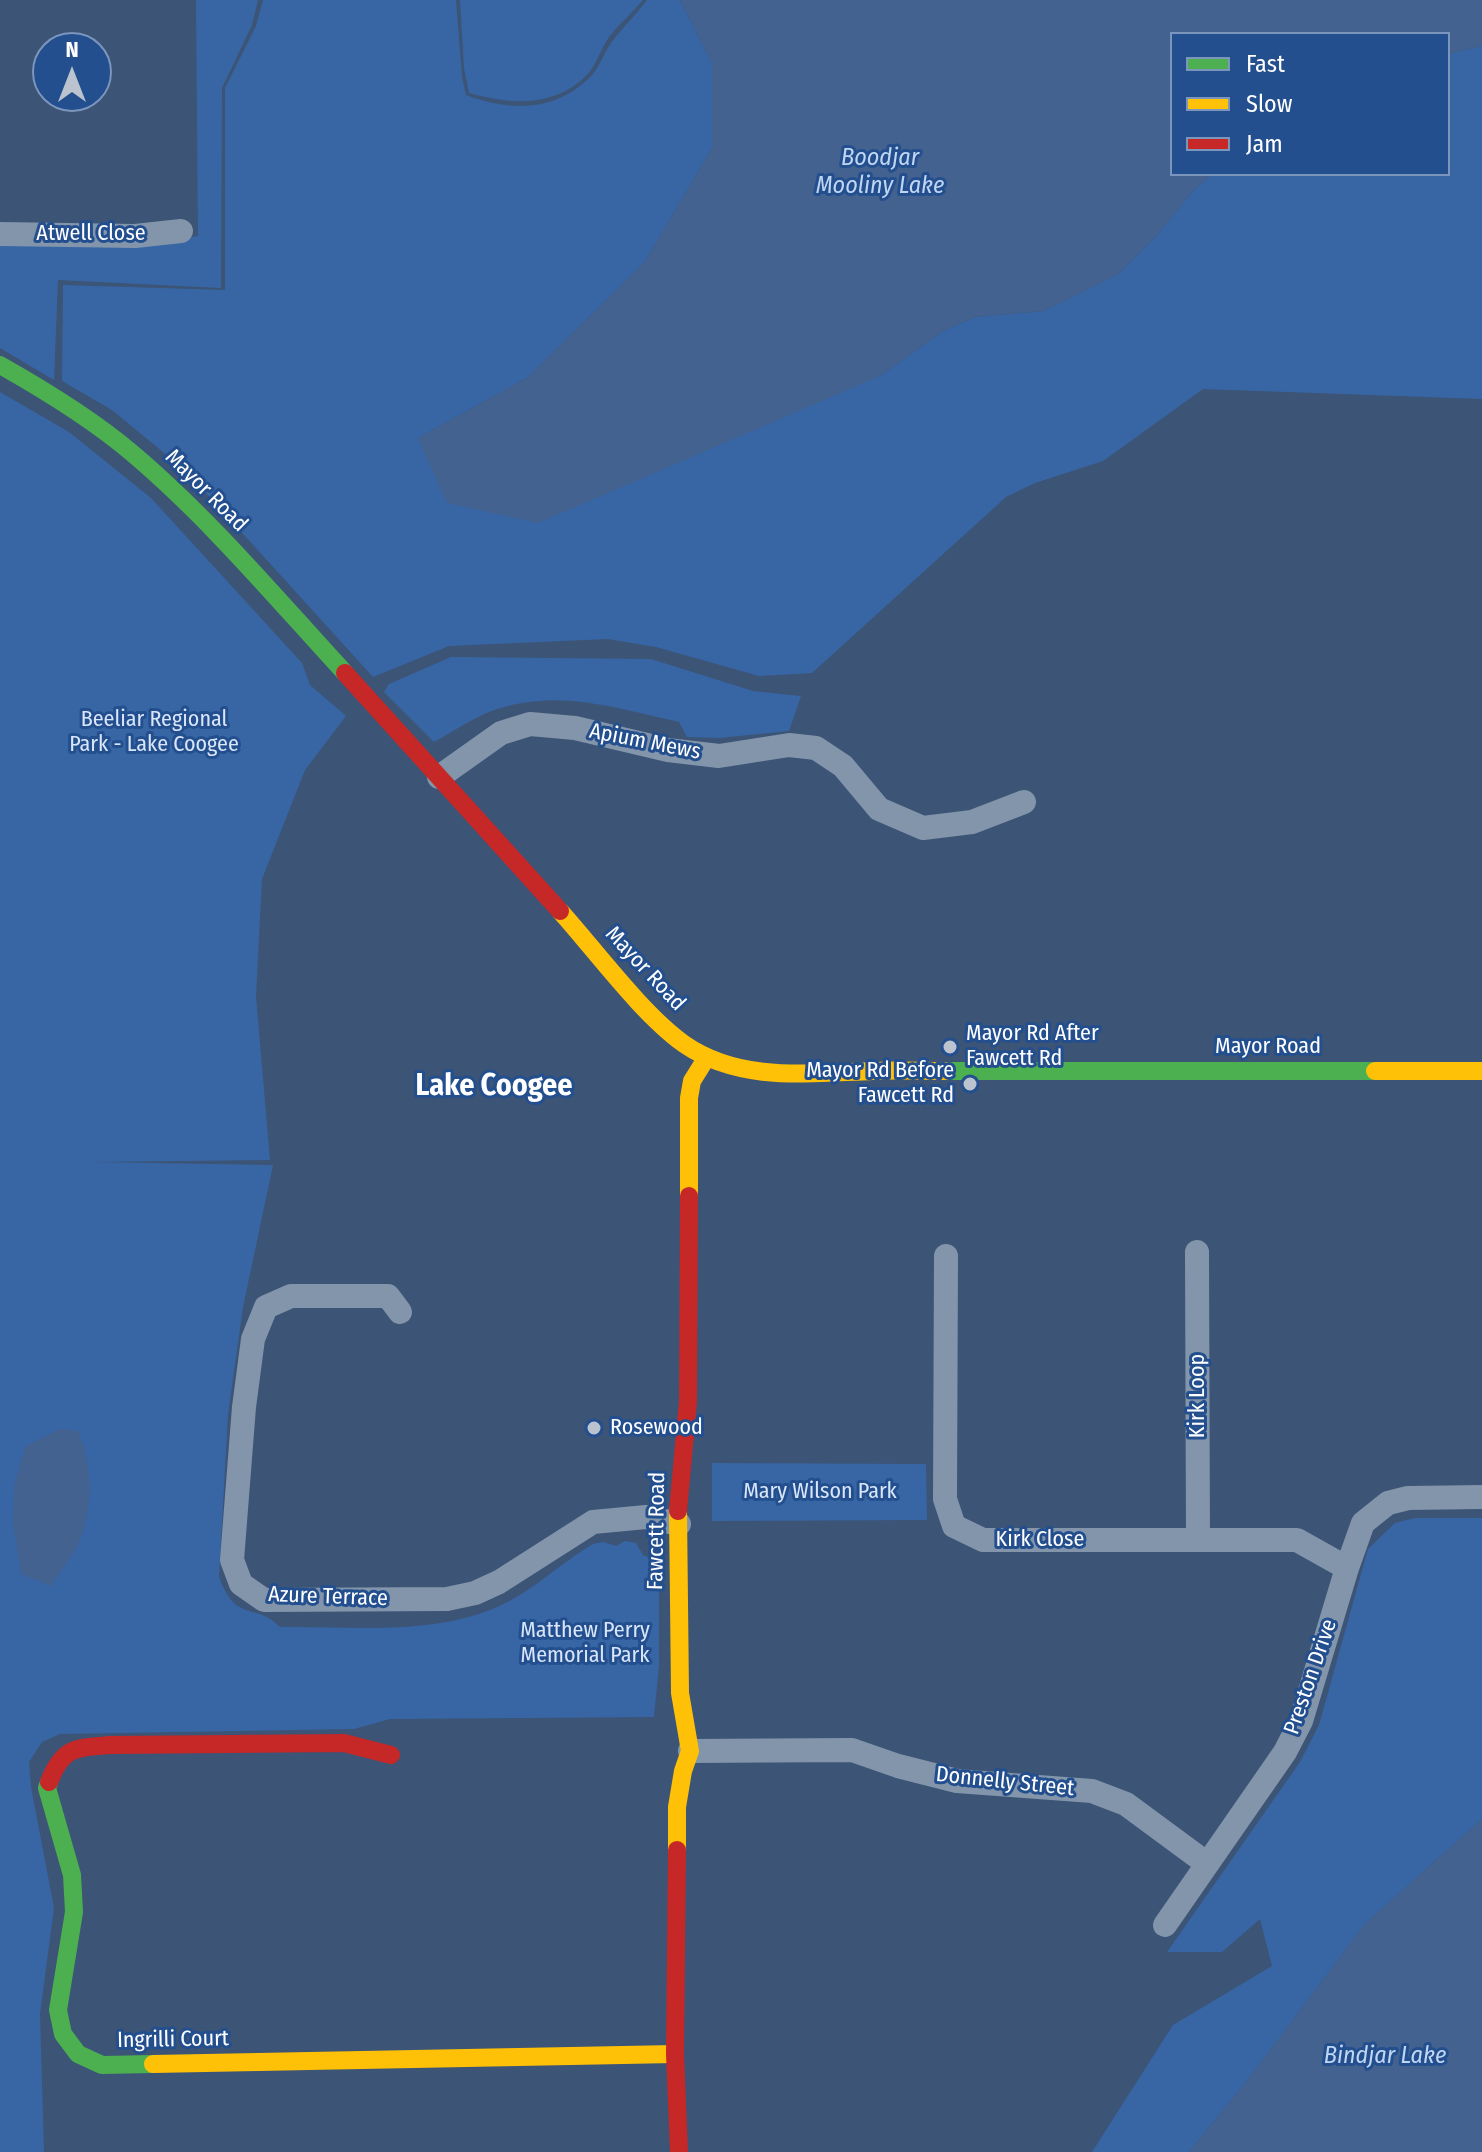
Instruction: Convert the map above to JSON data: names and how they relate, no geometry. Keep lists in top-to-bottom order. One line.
{"streets":{"street":["Atwell Close","Mayor Road","Apium Mews","Kirk Loop","Fawcett Road","Kirk Close","Azure Terrace","Preston Drive","Donnelly Street","Ingrilli Court"]},"crossings":[["Mayor Road","Apium Mews"],["Mayor Road","Fawcett Road"],["Kirk Loop","Kirk Close"],["Fawcett Road","Azure Terrace"],["Fawcett Road","Donnelly Street"],["Fawcett Road","Ingrilli Court"],["Kirk Close","Preston Drive"],["Preston Drive","Donnelly Street"]],"districts":["Lake Coogee"],"water":["Boodjar Mooliny Lake","Bindjar Lake"],"parks":["Beeliar Regional Park - Lake Coogee","Mary Wilson Park","Matthew Perry Memorial Park"],"places":["Mayor Rd After Fawcett Rd","Mayor Rd Before Fawcett Rd","Rosewood"],"legend":["Fast","Slow","Jam"],"north":"top"}
